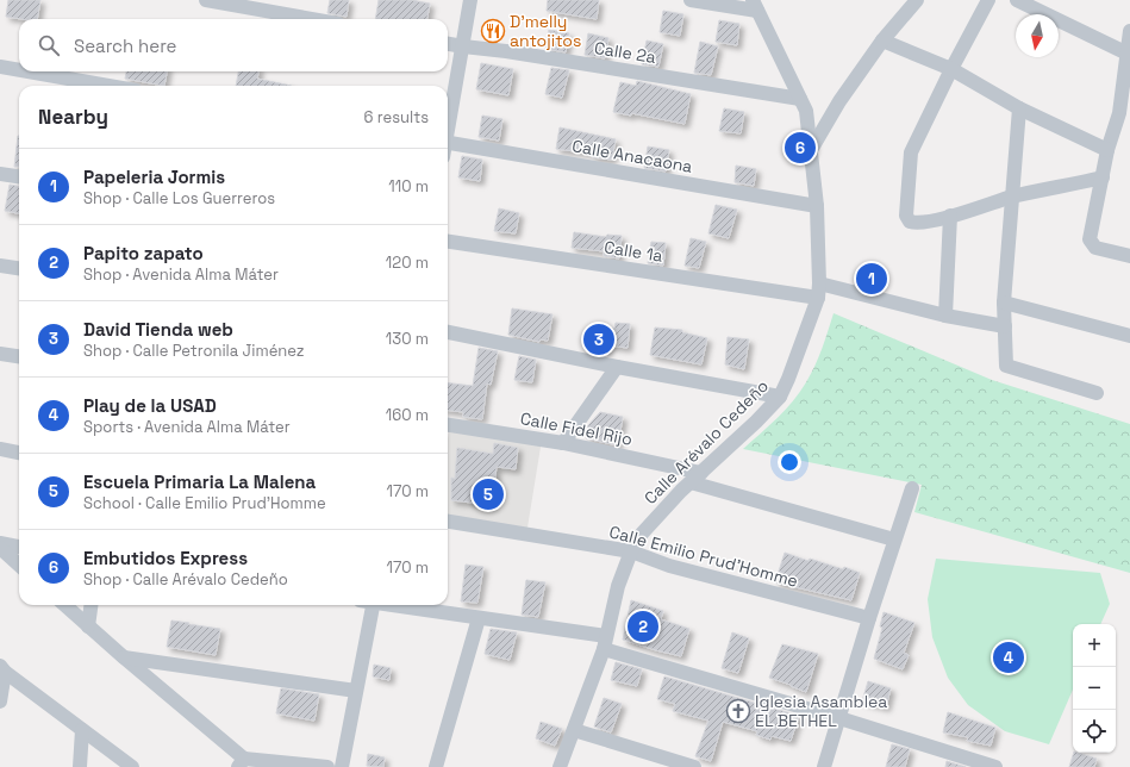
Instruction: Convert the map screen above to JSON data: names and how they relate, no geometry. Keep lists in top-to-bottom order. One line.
{"streets":{"street":["Calle 2a","Calle Anacaona","Calle 1a","Calle Fidel Rijo","Calle Arévalo Cedeño","Calle Emilio Prud'Homme"]},"crossings":[["Calle 2a","Calle Arévalo Cedeño"],["Calle Anacaona","Calle Arévalo Cedeño"],["Calle 1a","Calle Arévalo Cedeño"],["Calle Fidel Rijo","Calle Arévalo Cedeño"],["Calle Arévalo Cedeño","Calle Emilio Prud'Homme"]],"places":{"restaurant":["D’melly antojitos"],"church":["Iglesia Asamblea EL BETHEL"]},"north":"bottom","page":{"search":"Search here","heading":["Nearby","6 results"],"pins":["6","1","3","5","2","4"],"list":[{"mark":"1","name":"Papeleria Jormis","note":"Shop · Calle Los Guerreros","value":"110 m"},{"mark":"2","name":"Papito zapato","note":"Shop · Avenida Alma Máter","value":"120 m"},{"mark":"3","name":"David Tienda web","note":"Shop · Calle Petronila Jiménez","value":"130 m"},{"mark":"4","name":"Play de la USAD","note":"Sports · Avenida Alma Máter","value":"160 m"},{"mark":"5","name":"Escuela Primaria La Malena","note":"School · Calle Emilio Prud'Homme","value":"170 m"},{"mark":"6","name":"Embutidos Express","note":"Shop · Calle Arévalo Cedeño","value":"170 m"}],"map_buttons":["+","−"]}}
